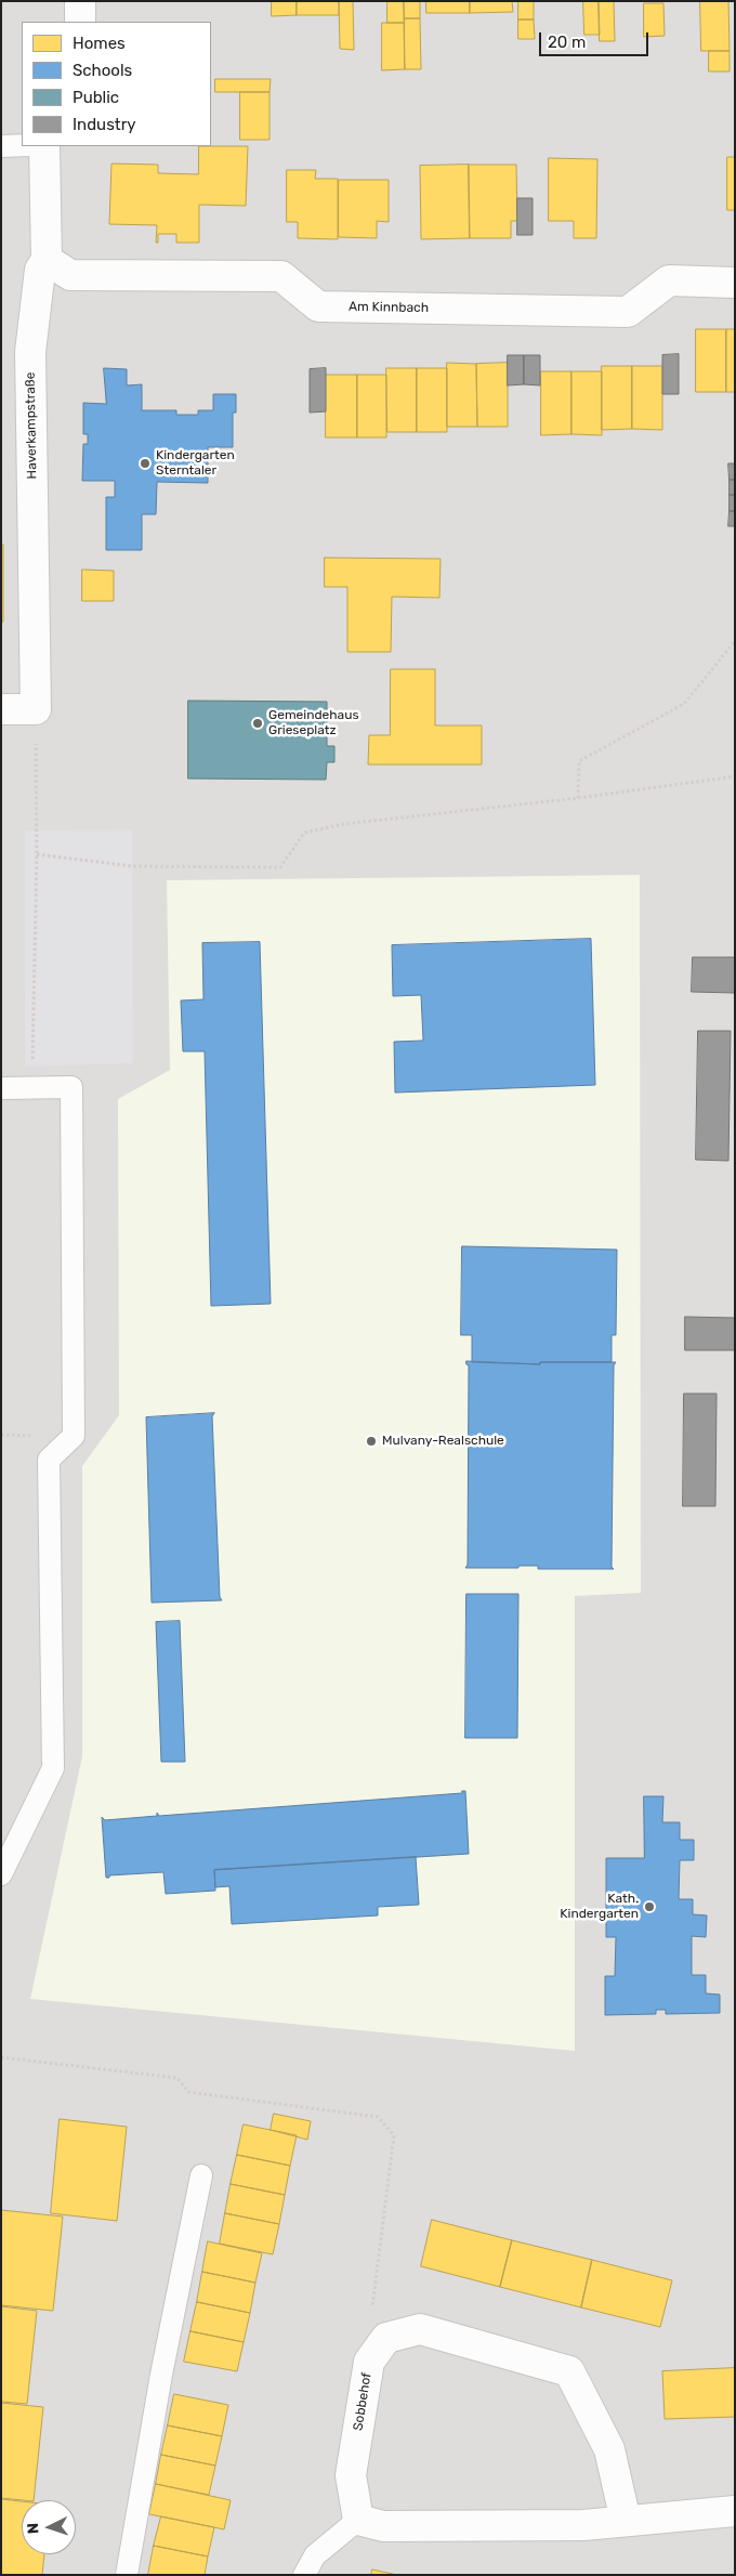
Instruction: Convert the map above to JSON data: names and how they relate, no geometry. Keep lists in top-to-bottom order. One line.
{"streets":{"street":["Am Kinnbach","Haverkampstraße","Sobbehof"]},"crossings":[["Am Kinnbach","Haverkampstraße"]],"places":["Kindergarten Sterntaler","Gemeindehaus Grieseplatz","Mulvany-Realschule","Kath. Kindergarten"],"legend":["Homes","Schools","Public","Industry"],"scale_bar":"20 m","north":"left"}
